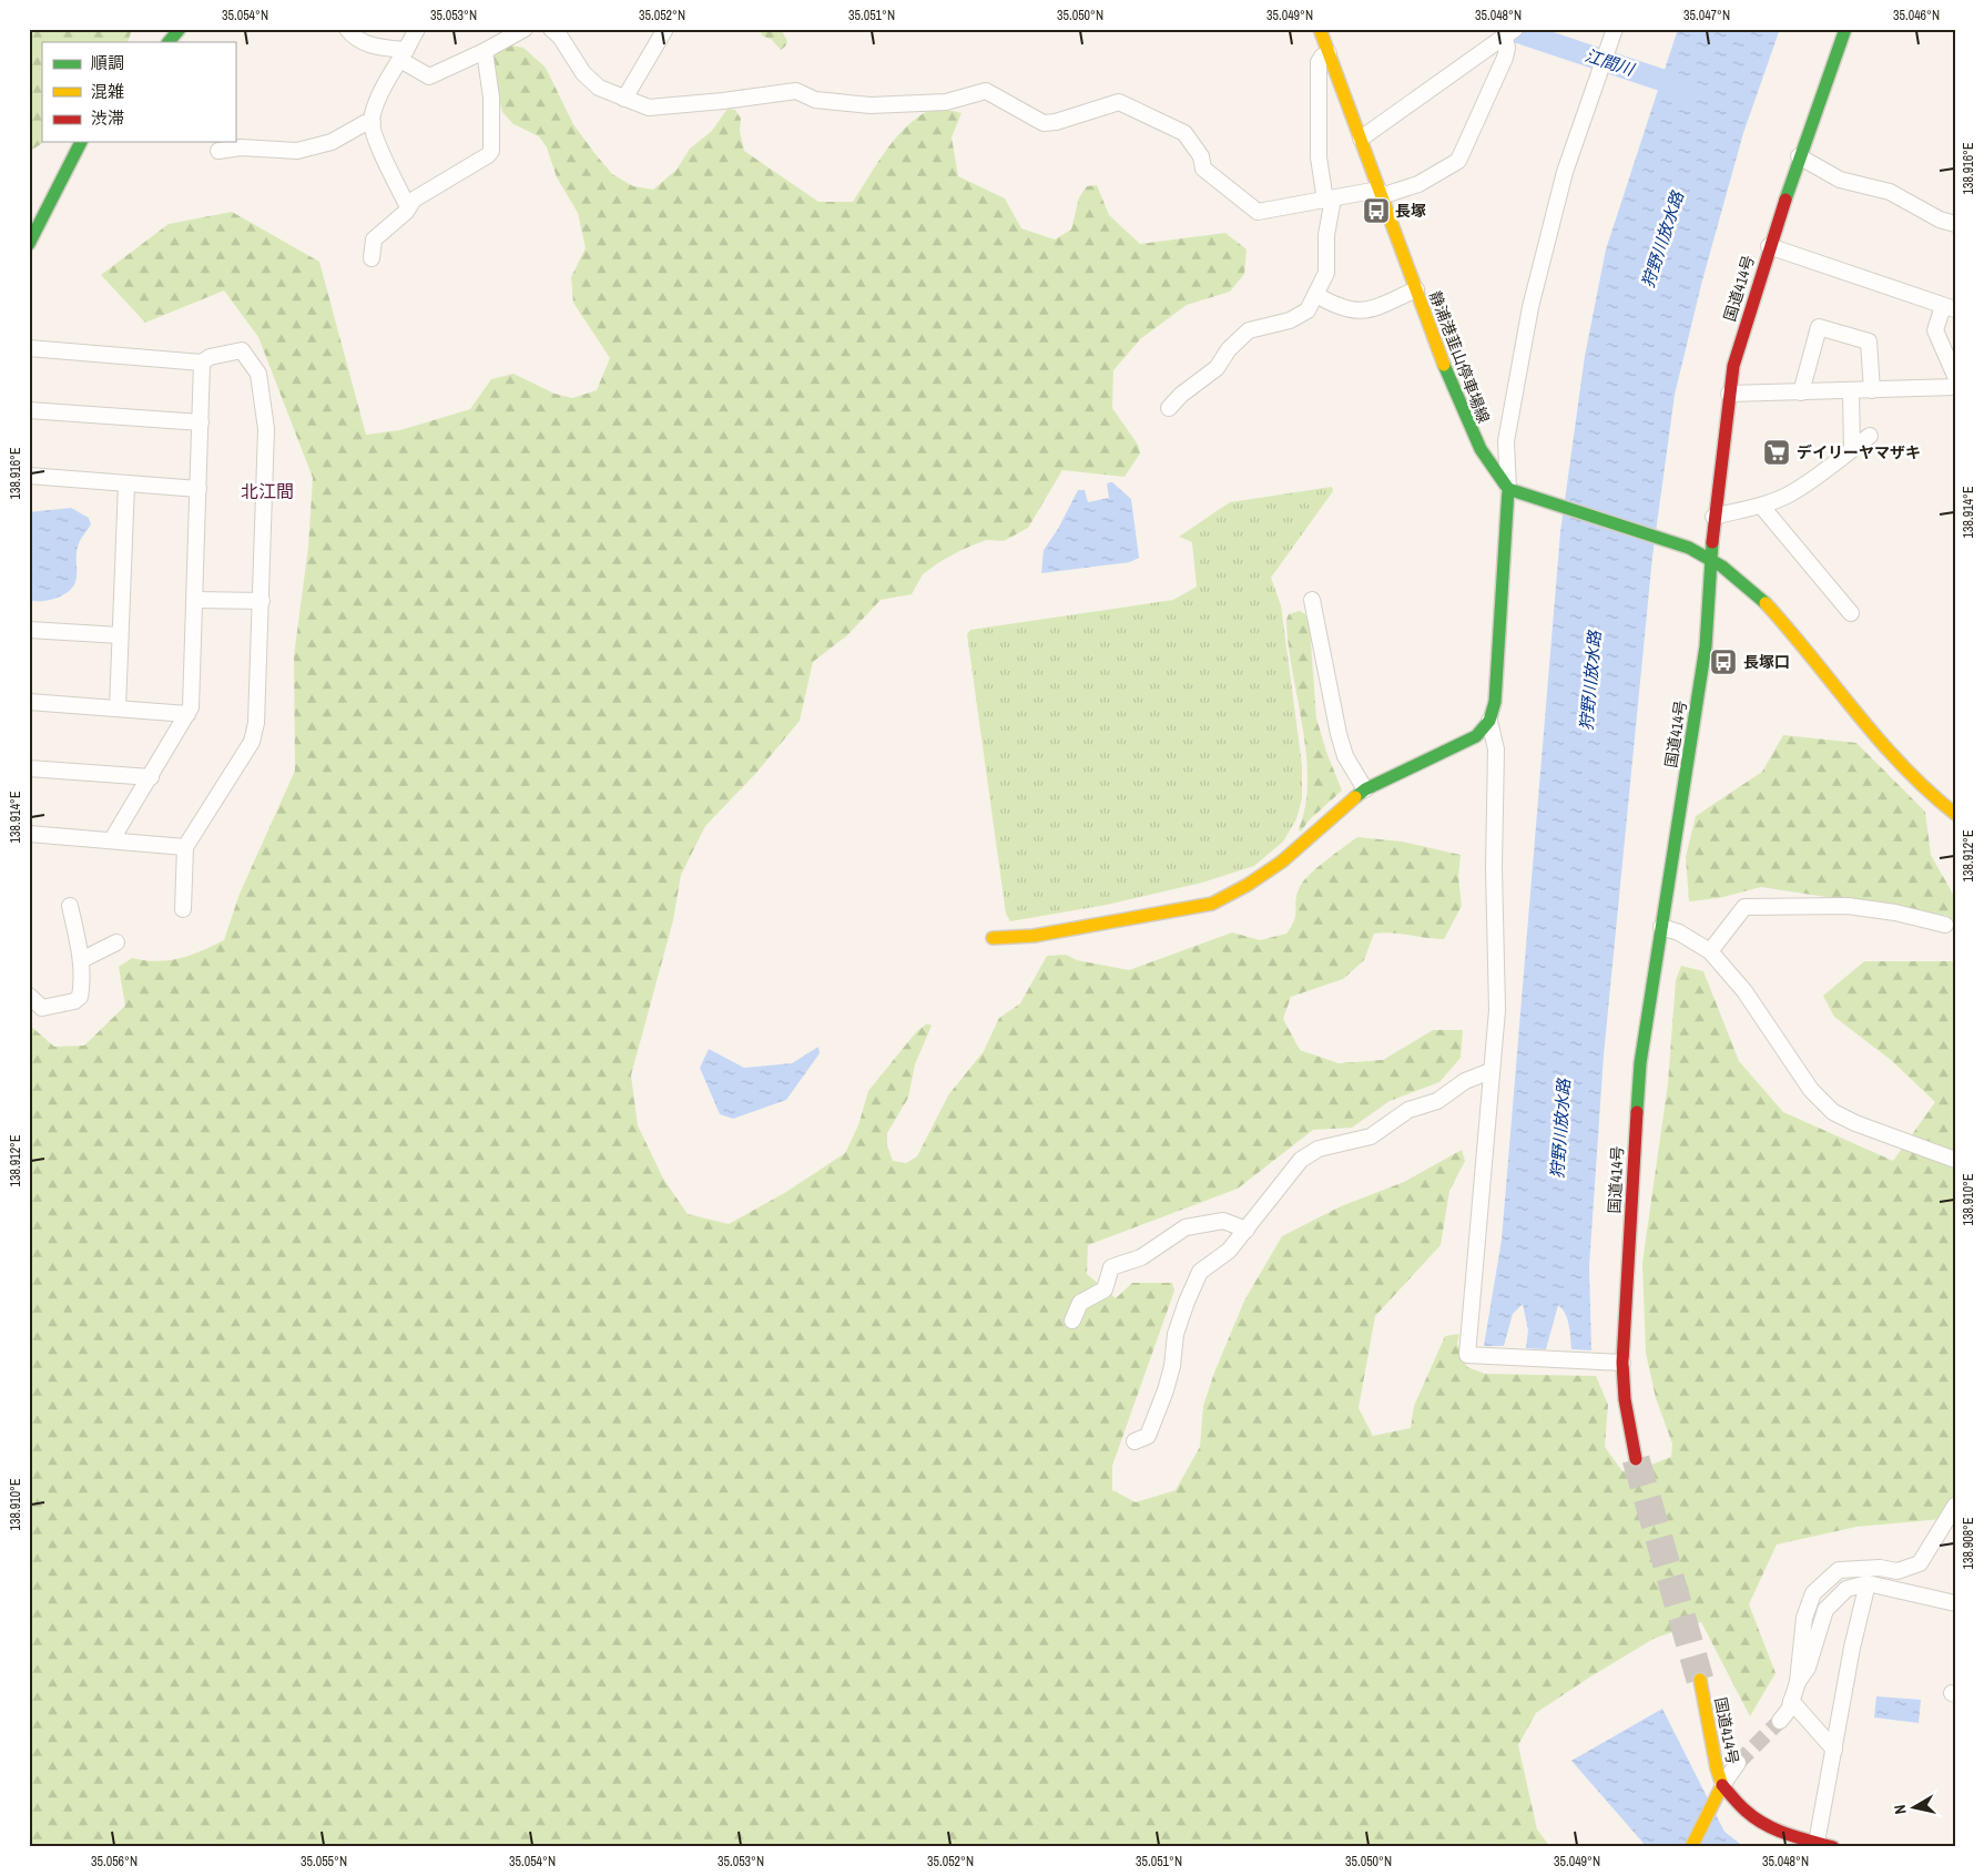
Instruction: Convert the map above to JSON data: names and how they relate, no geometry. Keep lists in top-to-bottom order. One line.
{"streets":{"main road":["国道414号","静浦港韮山停車場線"]},"crossings":[["国道414号","静浦港韮山停車場線"]],"districts":["北江間"],"water":["江間川","狩野川放水路"],"places":{"bus stop":["長塚","長塚口"],"supermarket":["デイリーヤマザキ"]},"legend":["順調","混雑","渋滞"],"north":"left","coordinates":["35.054°N","35.053°N","35.052°N","35.051°N","35.050°N","35.049°N","35.048°N","35.047°N","35.046°N","138.916°E","138.914°E","138.912°E","138.910°E","138.908°E","35.056°N","35.055°N"]}
